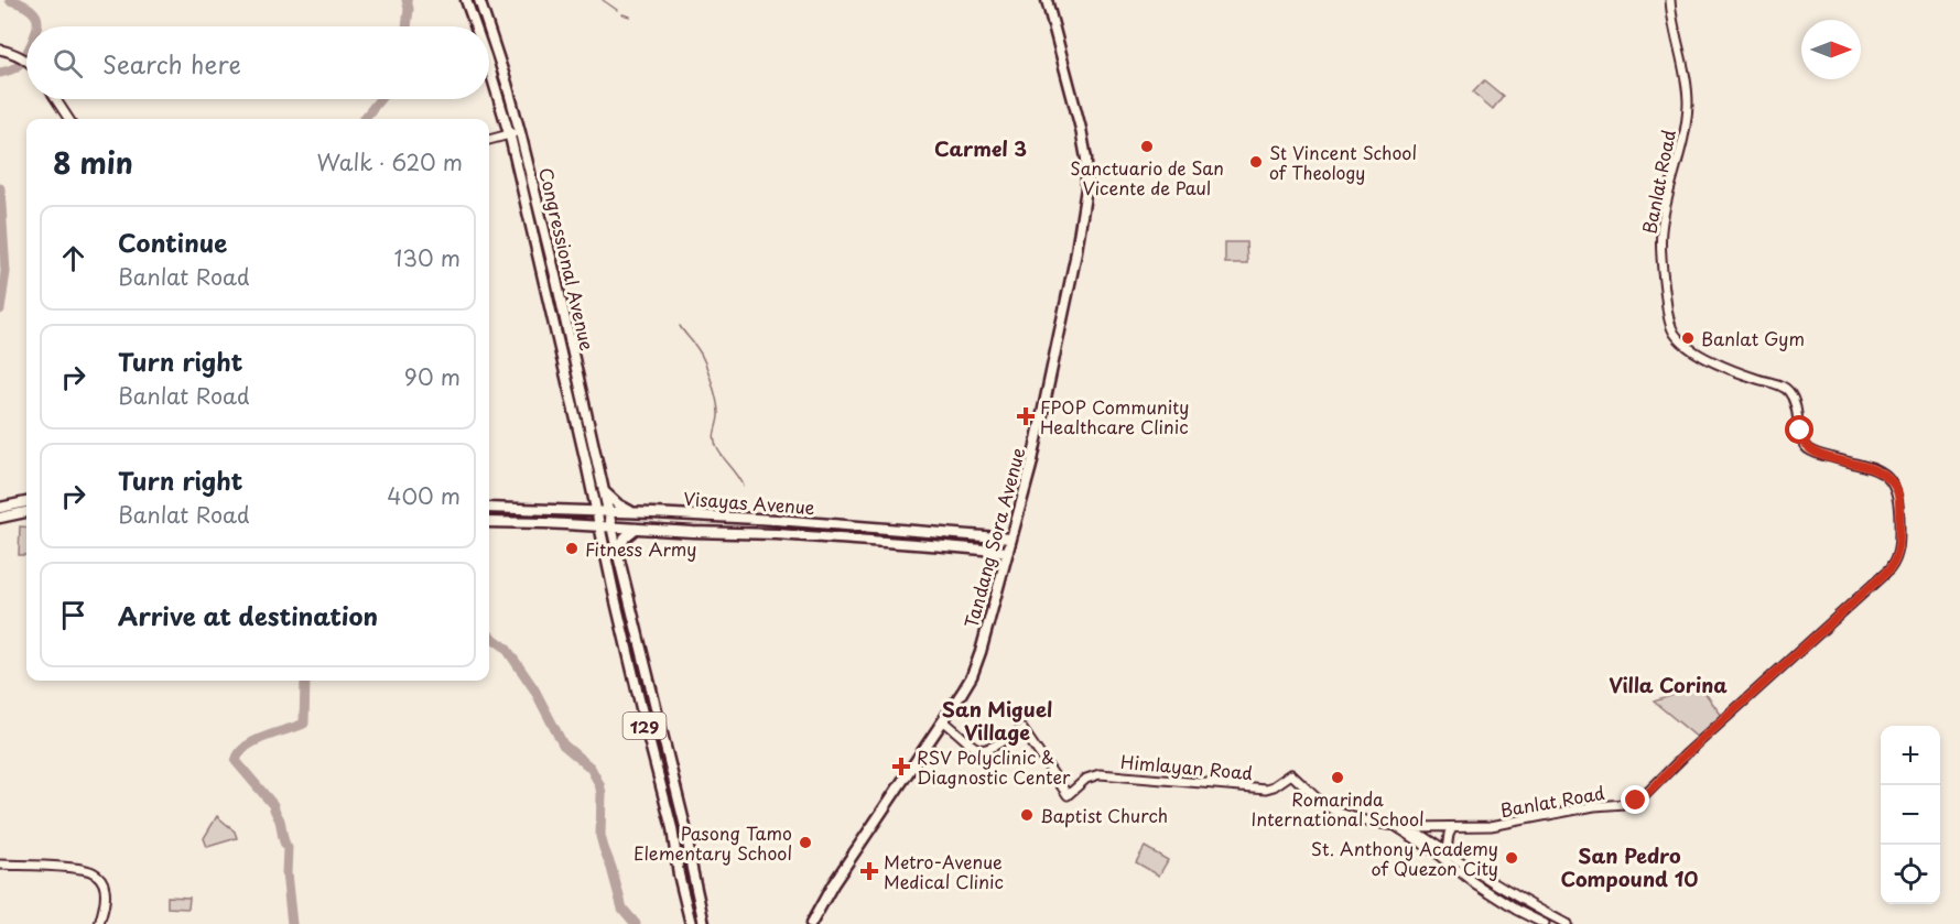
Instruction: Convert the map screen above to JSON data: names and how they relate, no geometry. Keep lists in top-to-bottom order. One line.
{"streets":{"main road":["Congressional Avenue","Visayas Avenue","Tandang Sora Avenue","129"],"street":["Banlat Road","Himlayan Road"]},"crossings":[["Banlat Road","Himlayan Road"],["Congressional Avenue","Visayas Avenue"],["Congressional Avenue","129"],["Visayas Avenue","Tandang Sora Avenue"],["Visayas Avenue","129"],["Tandang Sora Avenue","Himlayan Road"]],"districts":["Carmel 3","Villa Corina","San Miguel Village","San Pedro Compound 10"],"places":{"other":["Sanctuario de San Vicente de Paul","St Vincent School of Theology","Banlat Gym","Fitness Army","Romarinda International School","Baptist Church","Pasong Tamo Elementary School","St. Anthony Academy of Quezon City"],"health":["FPOP Community Healthcare Clinic","RSV Polyclinic & Diagnostic Center","Metro-Avenue Medical Clinic"]},"north":"right","page":{"search":"Search here","heading":["8 min","Walk · 620 m"],"list":[["Continue","Banlat Road","130 m"],["Turn right","Banlat Road","90 m"],["Turn right","Banlat Road","400 m"],"Arrive at destination"],"map_buttons":["+","−"]}}
